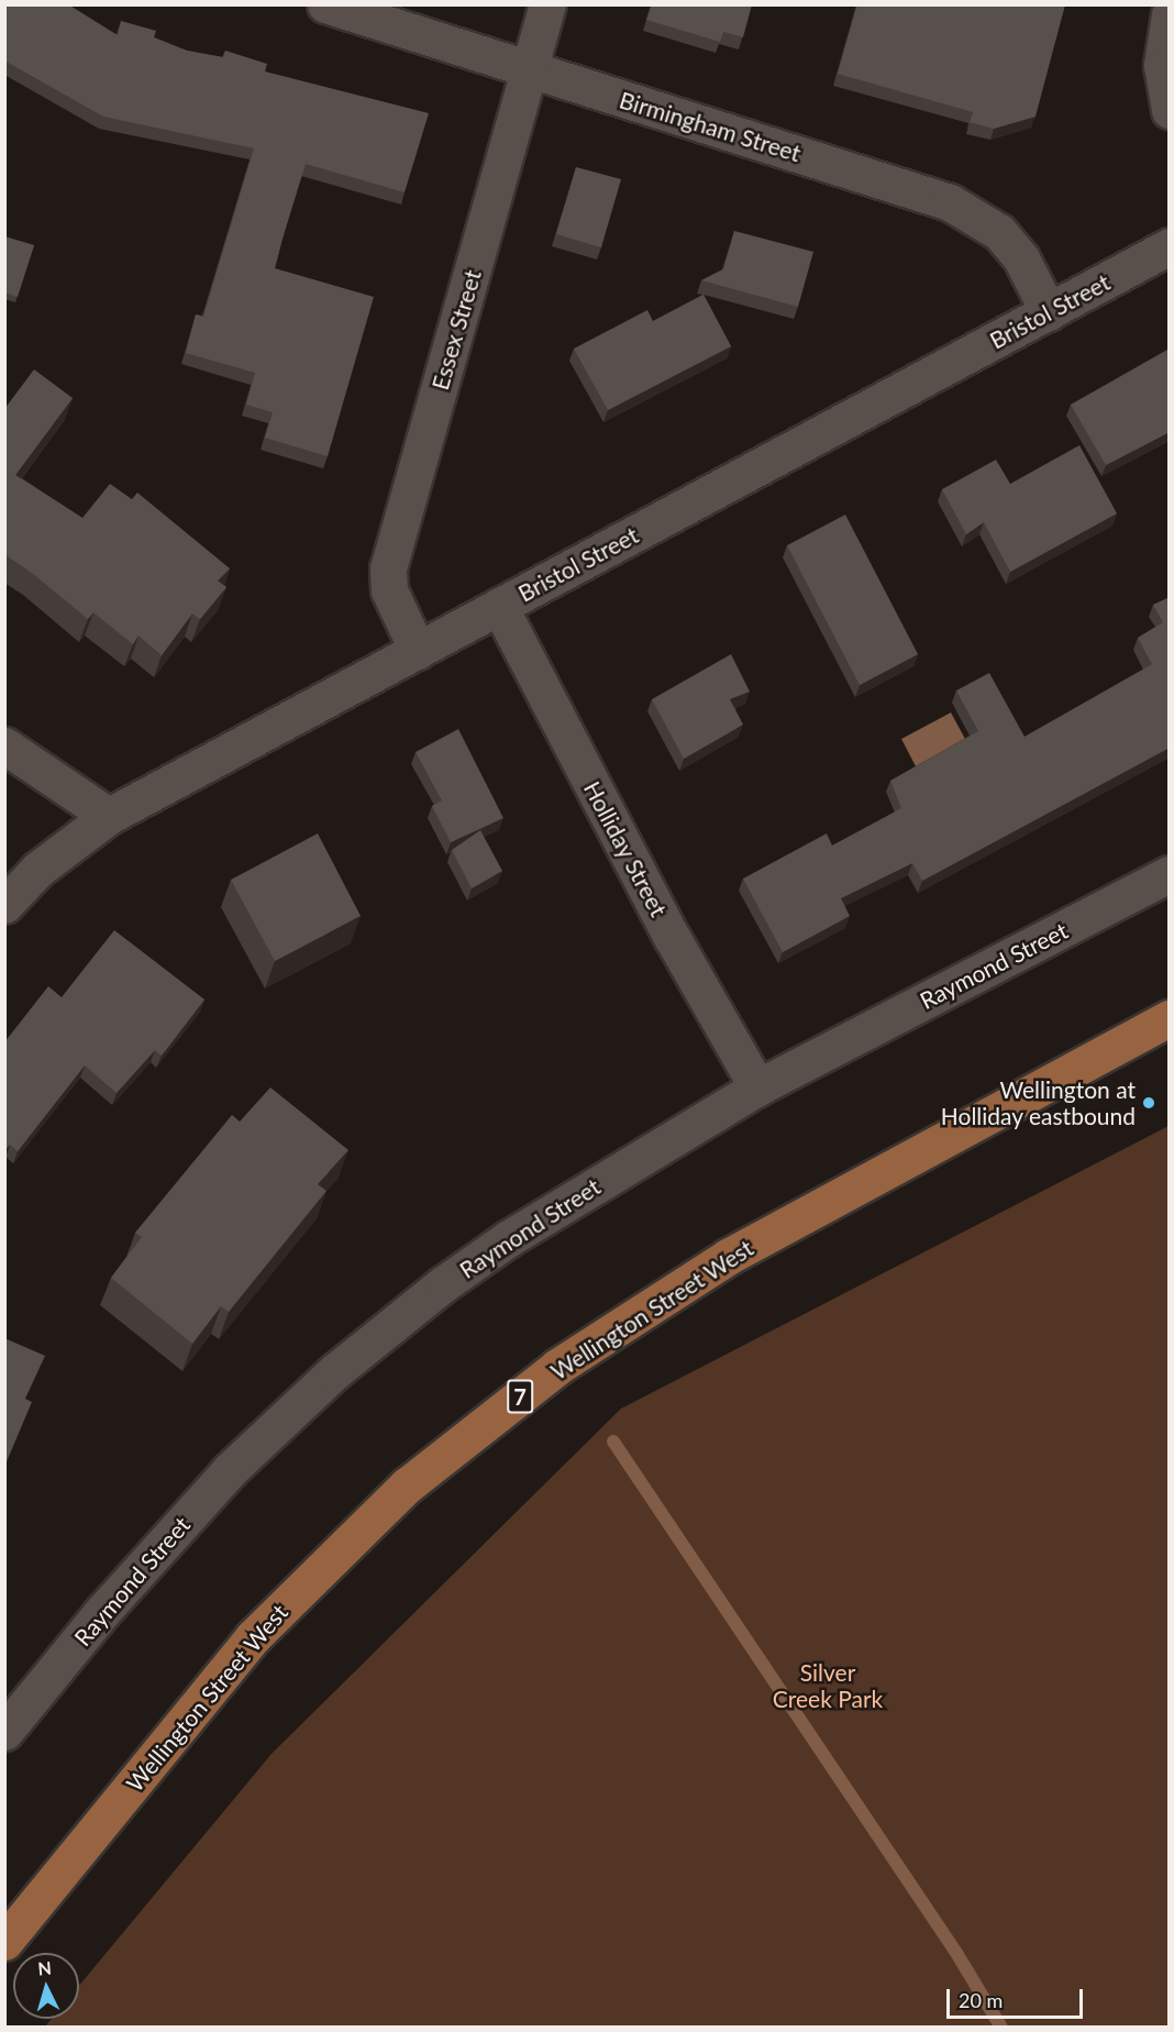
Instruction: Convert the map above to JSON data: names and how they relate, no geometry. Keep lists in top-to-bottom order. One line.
{"streets":{"main road":["Wellington Street West","7"],"street":["Birmingham Street","Bristol Street","Essex Street","Holliday Street","Raymond Street"]},"crossings":[["Birmingham Street","Bristol Street"],["Birmingham Street","Essex Street"],["Bristol Street","Essex Street"],["Bristol Street","Holliday Street"],["Holliday Street","Raymond Street"]],"parks":["Silver Creek Park"],"places":["Wellington at Holliday eastbound"],"scale_bar":"20 m","north":"top"}
